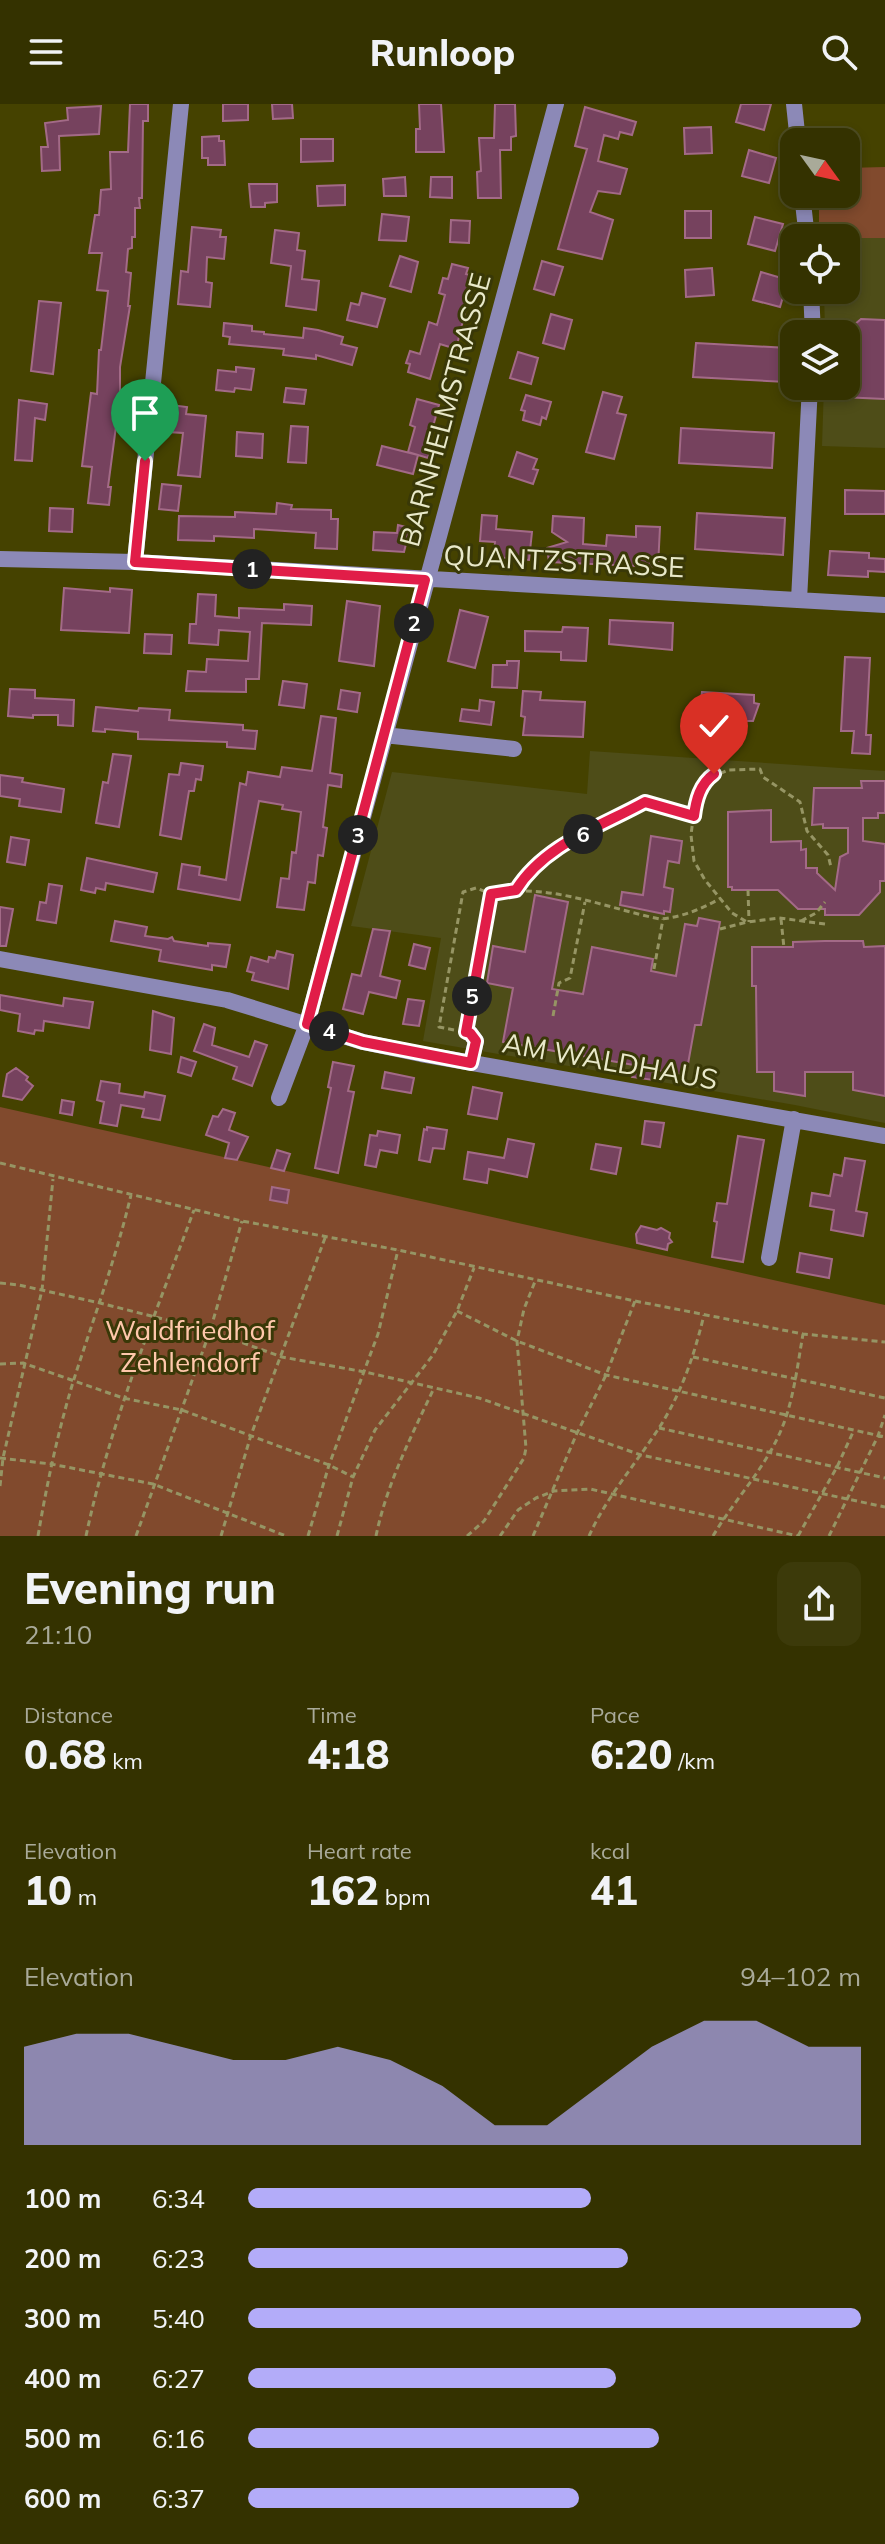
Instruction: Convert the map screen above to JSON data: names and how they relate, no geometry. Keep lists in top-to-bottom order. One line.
{"streets":{"street":["BARNHELMSTRASSE","QUANTZSTRASSE","AM WALDHAUS"]},"crossings":[["BARNHELMSTRASSE","QUANTZSTRASSE"],["BARNHELMSTRASSE","AM WALDHAUS"]],"parks":["Waldfriedhof Zehlendorf"],"north":"bottom right","page":{"header":"Runloop","pins":["1","2","6","3","5","4"],"heading":["Evening run","21:10"],"stats":[["Distance","0.68 km"],["Time","4:18"],["Pace","6:20 /km"],["Elevation","10 m"],["Heart rate","162 bpm"],["kcal","41"]],"chart":["Elevation","94–102 m"],"list":[{"name":"100 m","note":"6:34"},{"name":"200 m","note":"6:23"},{"name":"300 m","note":"5:40"},{"name":"400 m","note":"6:27"},{"name":"500 m","note":"6:16"},{"name":"600 m","note":"6:37"}]}}
